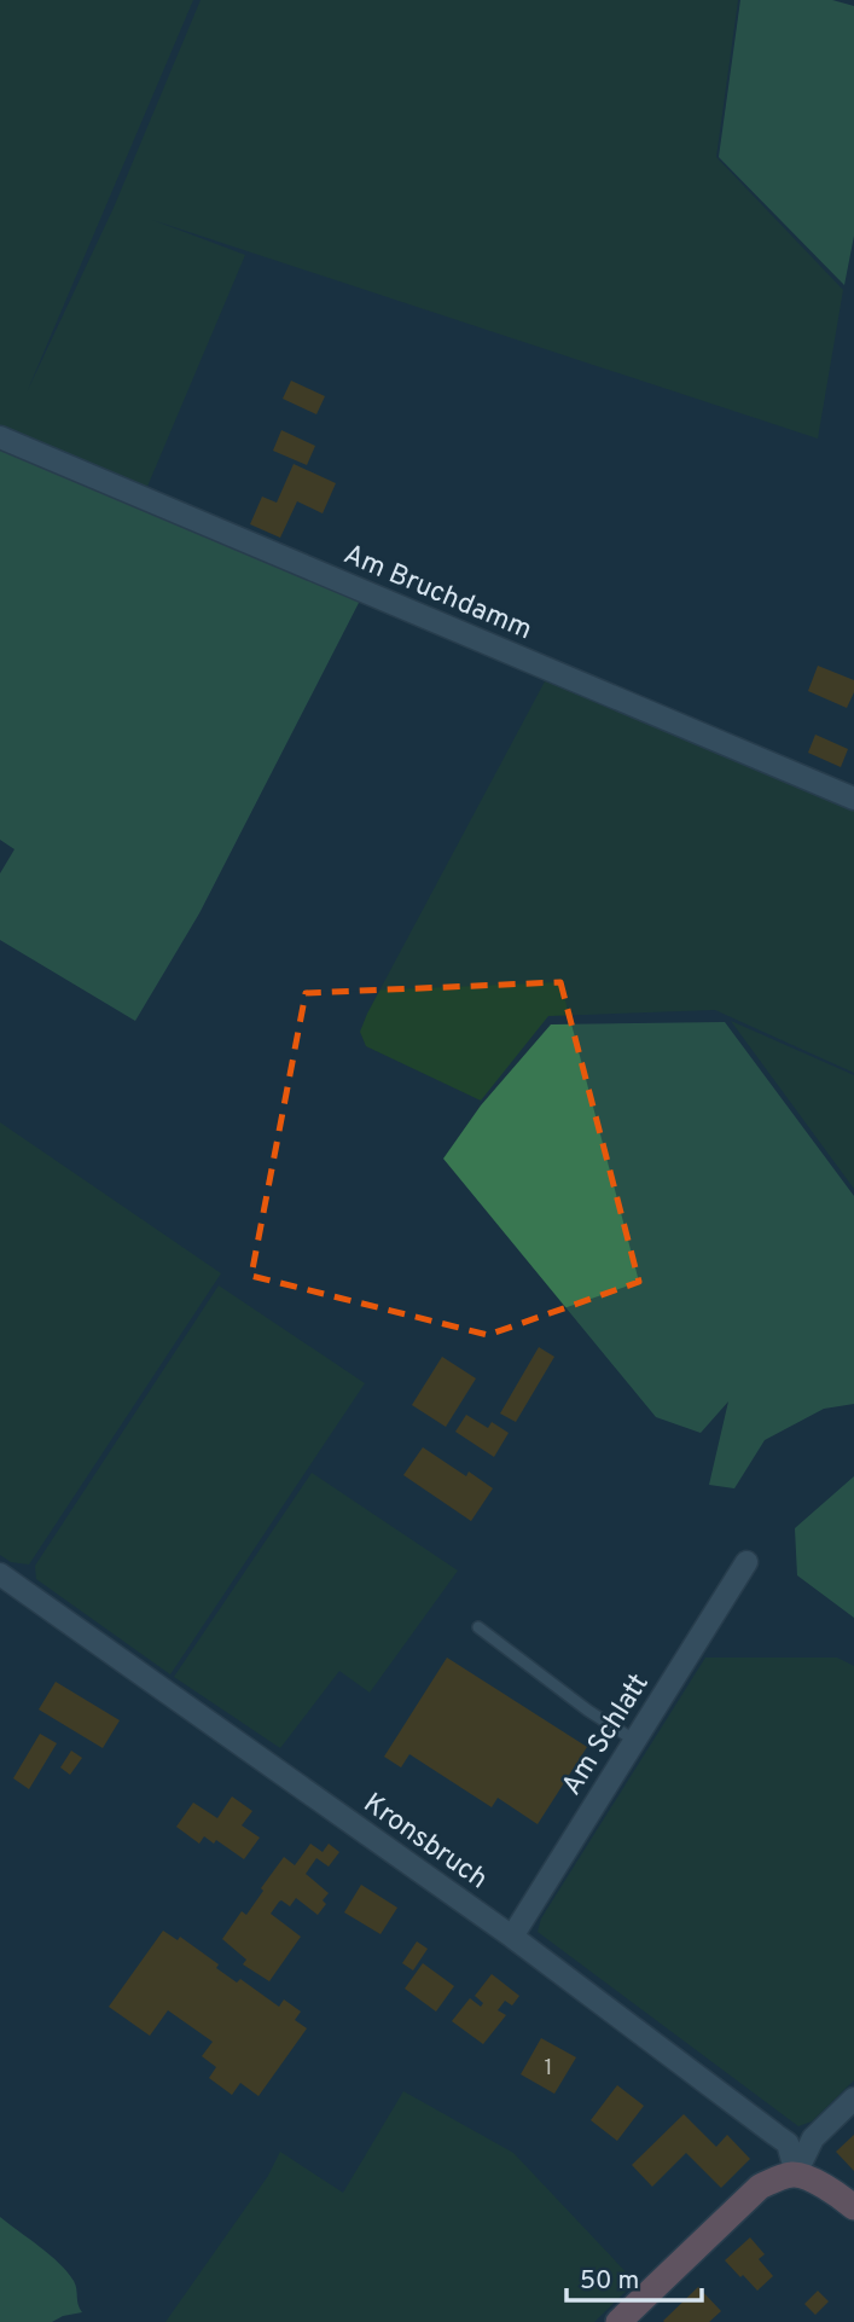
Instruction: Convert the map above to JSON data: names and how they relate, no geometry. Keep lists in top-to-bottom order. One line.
{"streets":{"street":["Am Bruchdamm","Am Schlatt","Kronsbruch"]},"crossings":[["Am Schlatt","Kronsbruch"]],"house_numbers":["1"],"scale_bar":"50 m"}
